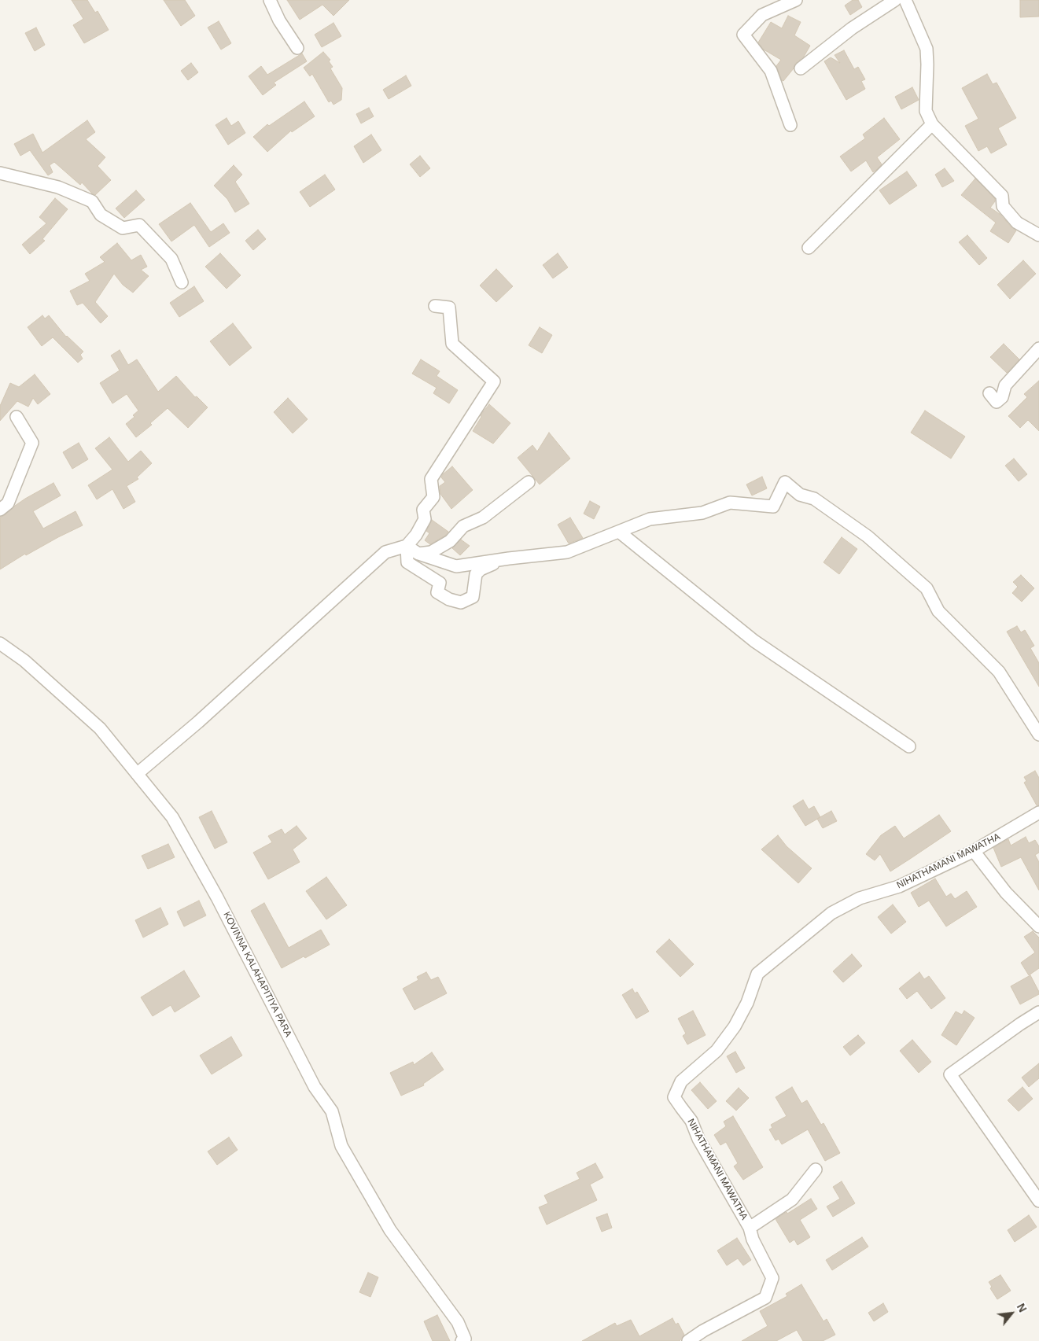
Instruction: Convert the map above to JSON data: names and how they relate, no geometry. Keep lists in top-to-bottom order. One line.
{"streets":{"street":["NIHATHAMANI MAWATHA","KOVINNA KALAHAPITIYA PARA"]},"north":"top right"}
